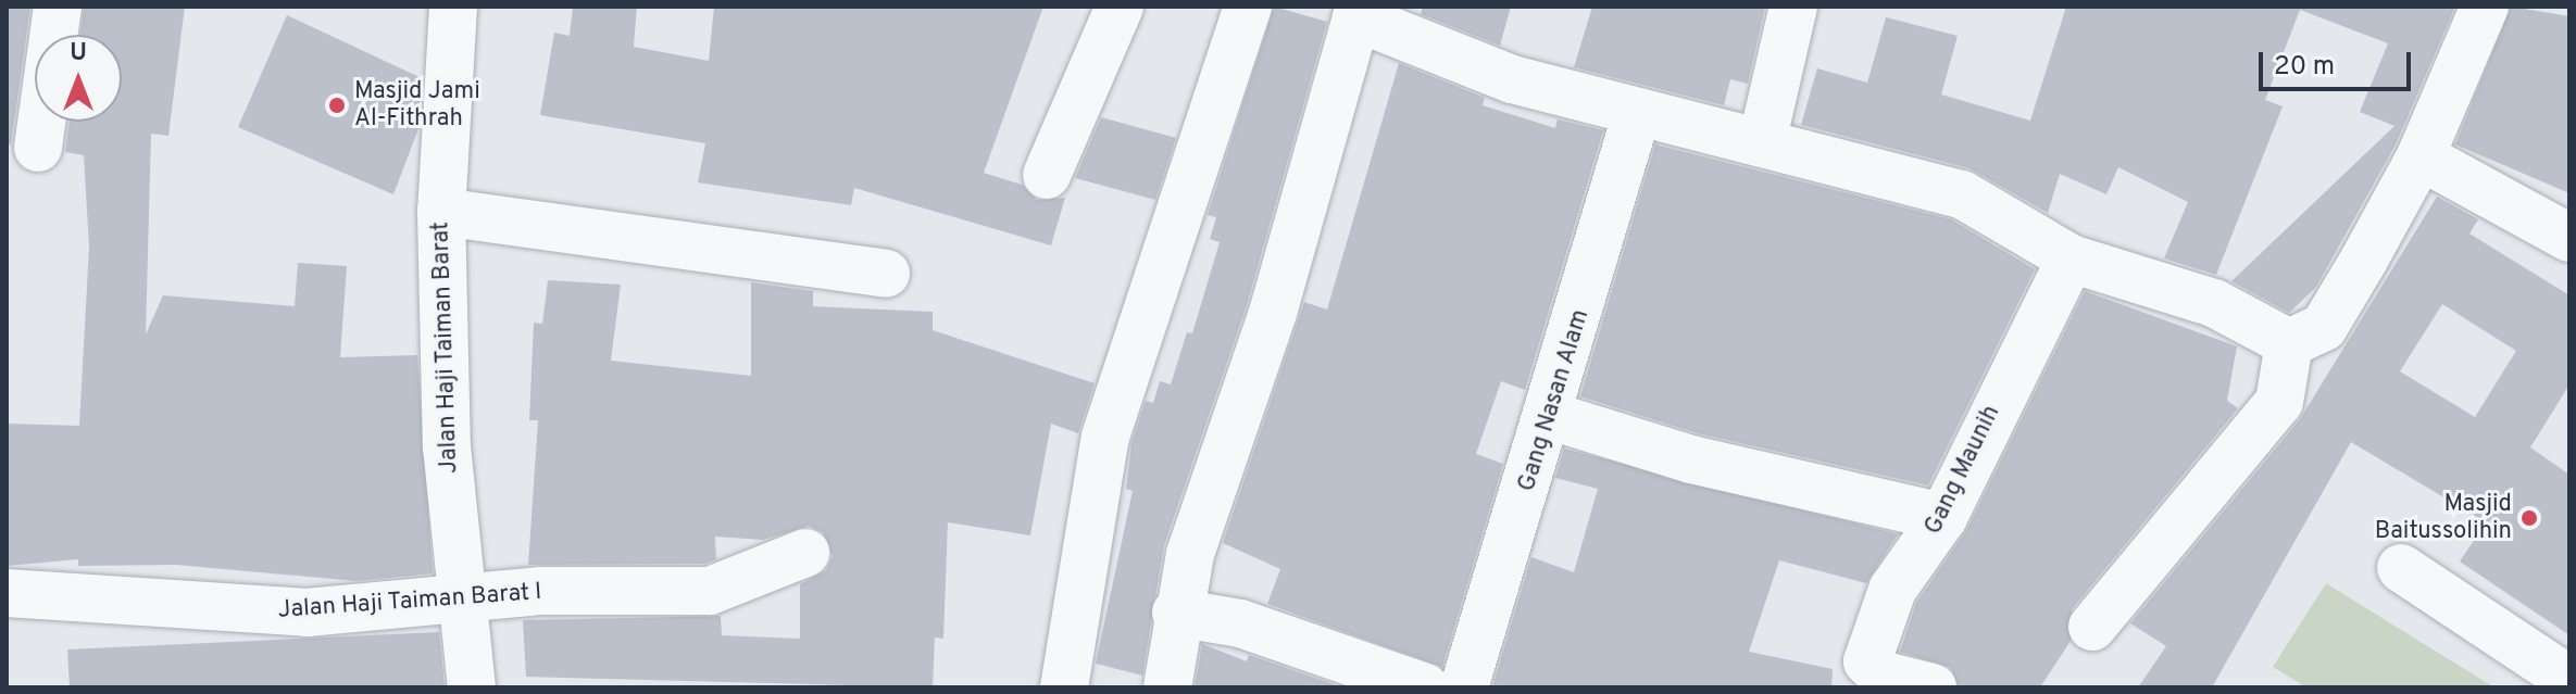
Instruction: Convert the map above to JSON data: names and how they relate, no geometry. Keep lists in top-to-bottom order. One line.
{"streets":{"street":["Jalan Haji Taiman Barat","Gang Nasan Alam","Gang Maunih","Jalan Haji Taiman Barat I"]},"crossings":[["Jalan Haji Taiman Barat","Jalan Haji Taiman Barat I"]],"places":["Masjid Jami Al-Fithrah","Masjid Baitussolihin"],"scale_bar":"20 m","north":"top"}
